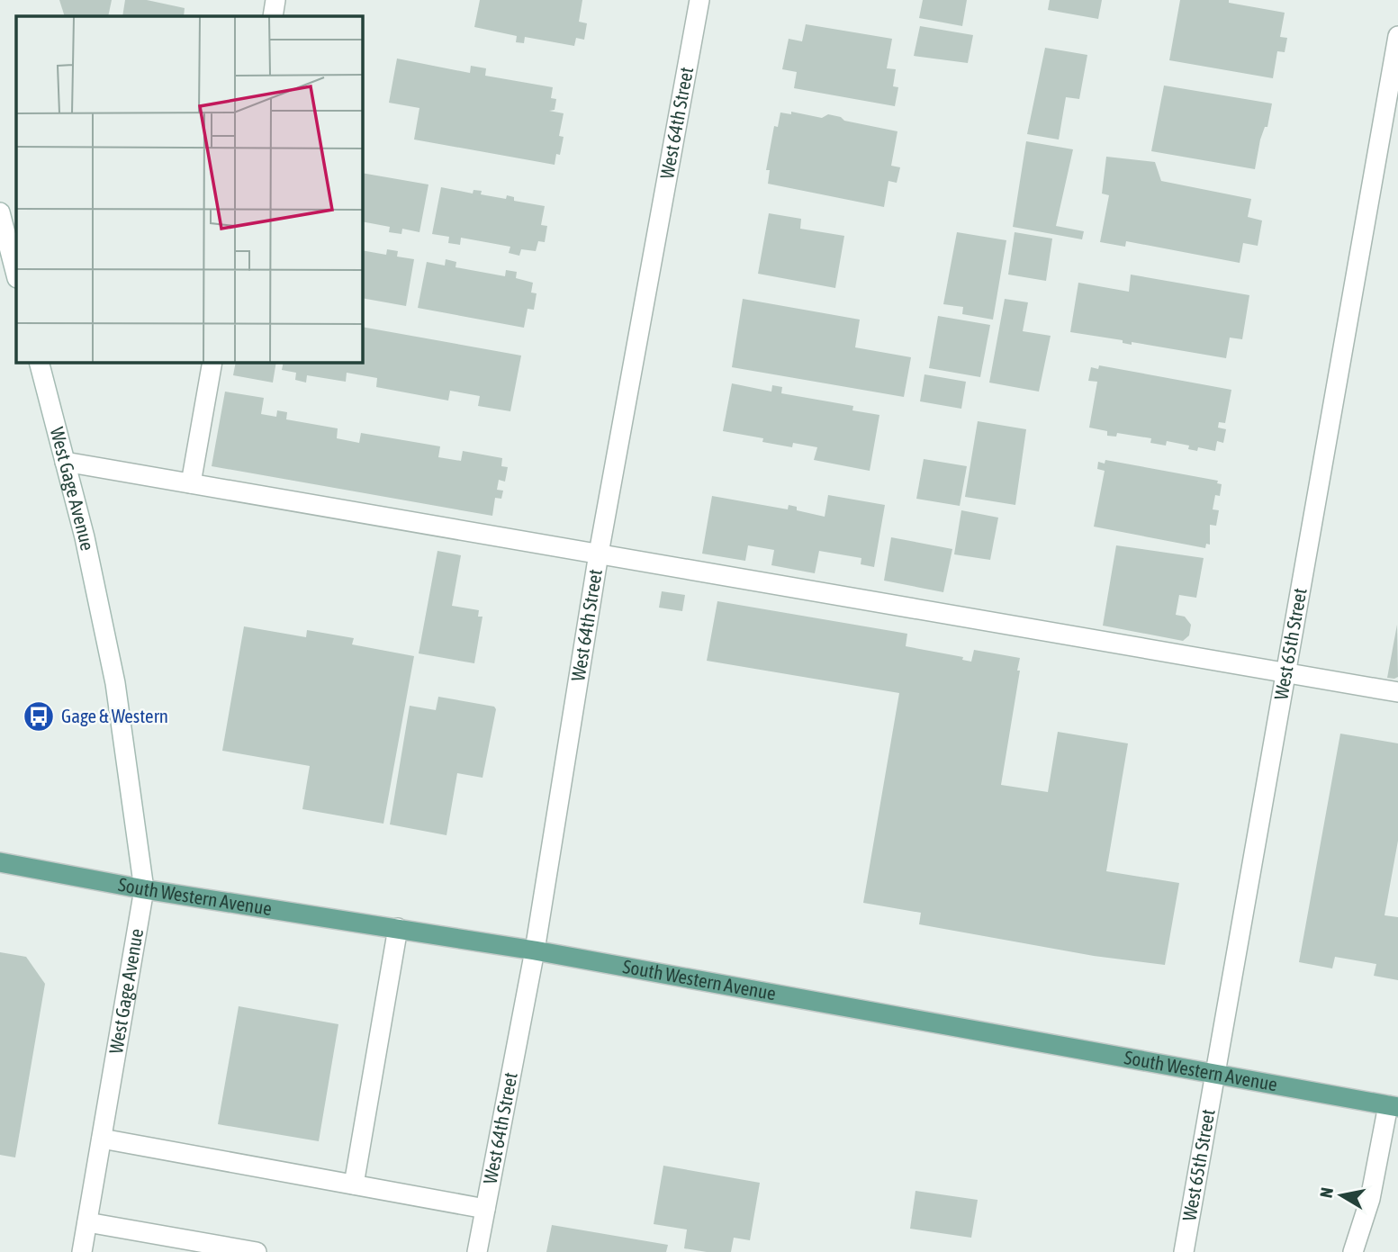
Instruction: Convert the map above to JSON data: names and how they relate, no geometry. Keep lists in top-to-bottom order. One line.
{"streets":{"main road":["South Western Avenue"],"street":["West 64th Street","West Gage Avenue","West 65th Street"]},"crossings":[["West 64th Street","South Western Avenue"],["West Gage Avenue","South Western Avenue"],["West 65th Street","South Western Avenue"]],"places":{"bus stop":["Gage & Western"]},"north":"left"}
